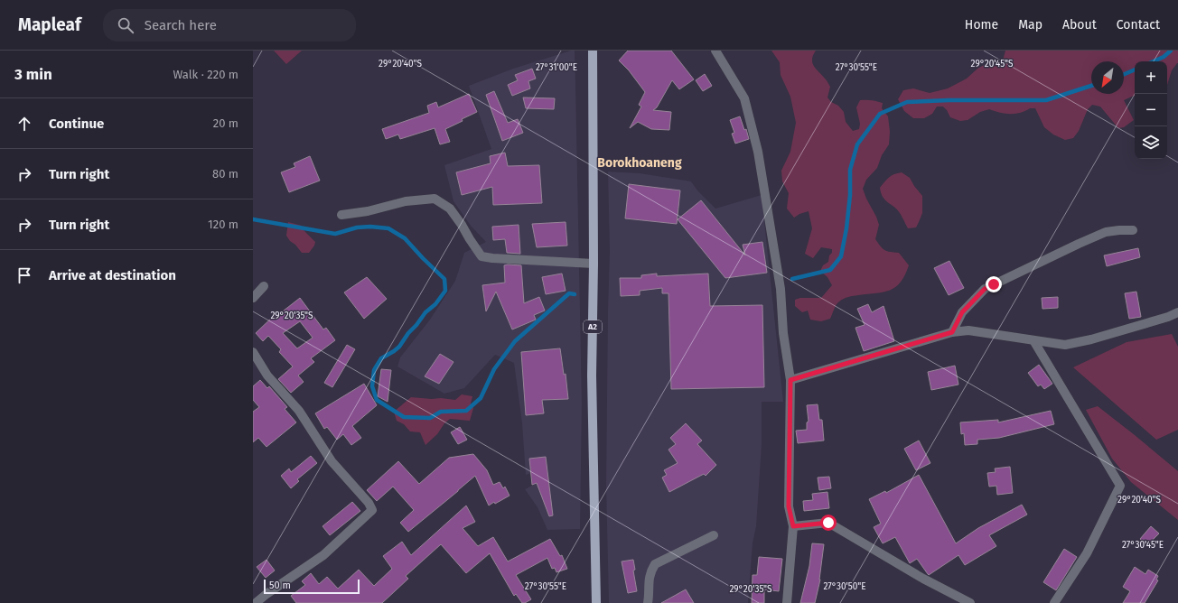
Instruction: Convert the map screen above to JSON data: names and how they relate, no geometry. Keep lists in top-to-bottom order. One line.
{"streets":{"main road":["A2"]},"districts":["Borokhoaneng"],"scale_bar":"50 m","north":"bottom left","page":{"header":"Mapleaf","search":"Search here","nav":["Home","Map","About","Contact"],"heading":["3 min","Walk · 220 m"],"map_buttons":["+","−"],"list":[["Continue","20 m"],["Turn right","80 m"],["Turn right","120 m"],"Arrive at destination"],"scale":"50 m"},"coordinates":["29°20'40\"S","29°20'45\"S","27°31'00\"E","27°30'55\"E","29°20'35\"S","27°30'45\"E","27°30'50\"E"]}
